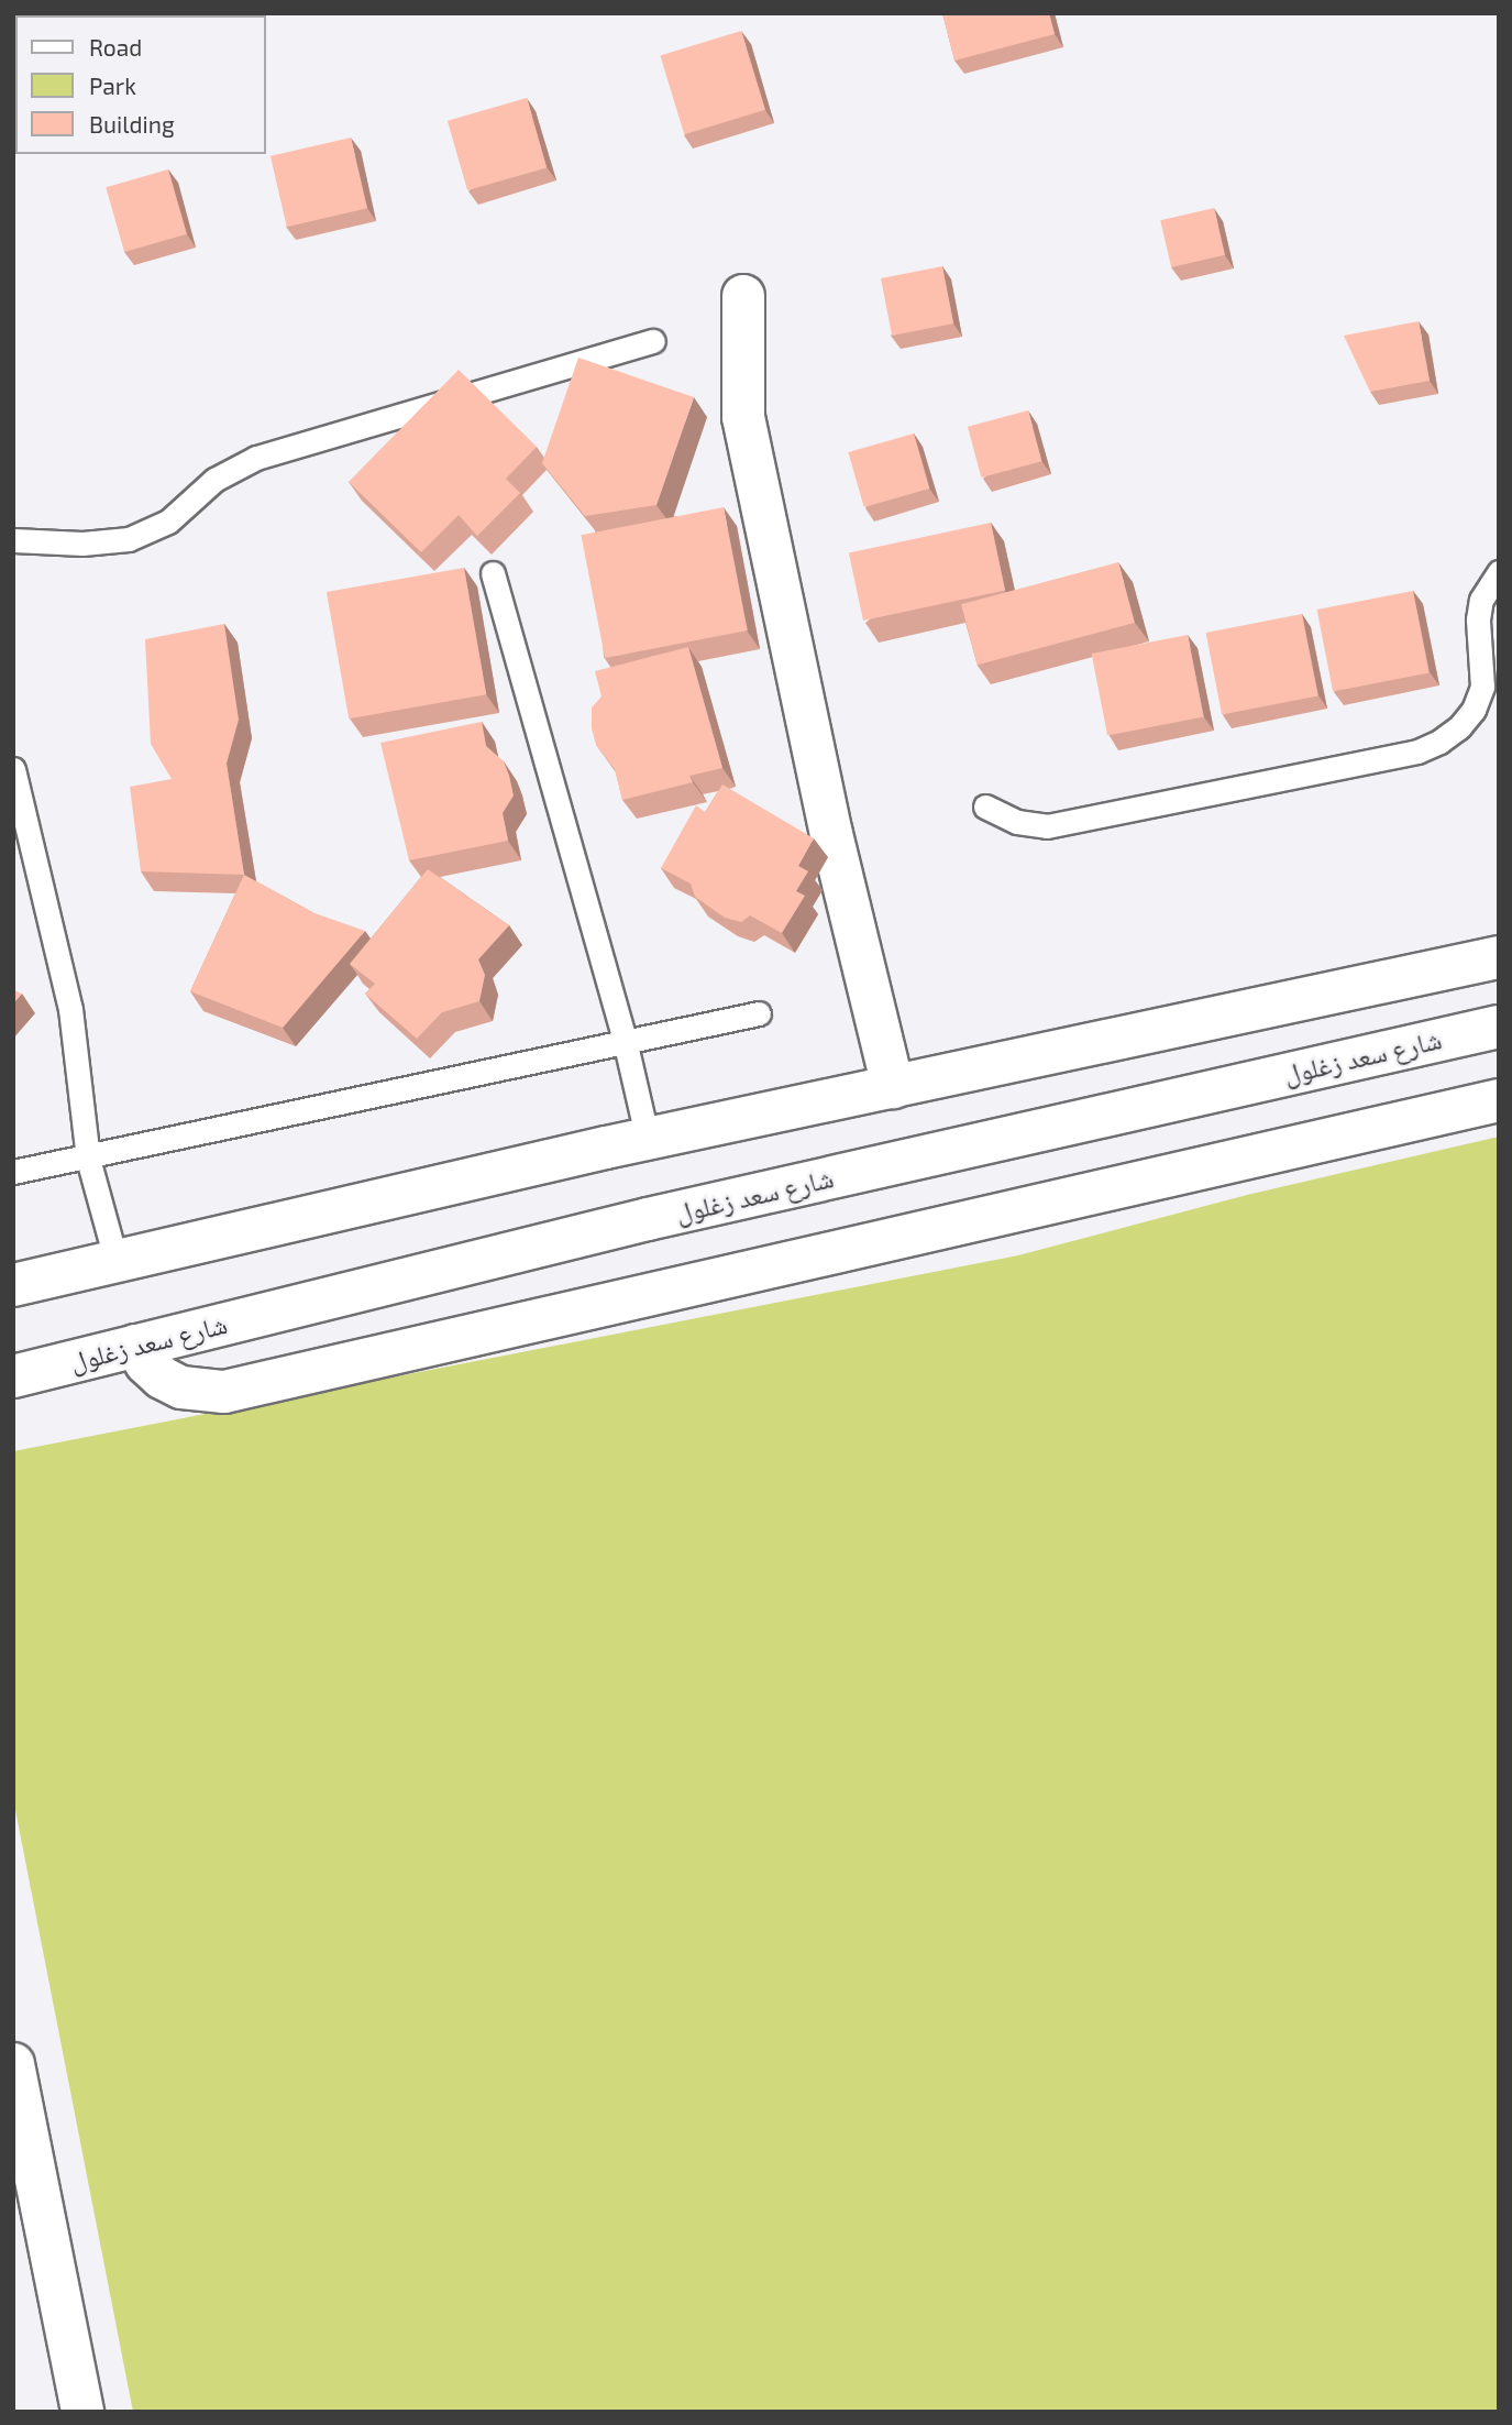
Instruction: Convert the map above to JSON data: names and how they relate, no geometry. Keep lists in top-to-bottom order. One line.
{"streets":{"main road":["شارع سعد زغلول"]},"legend":["Road","Park","Building"]}
